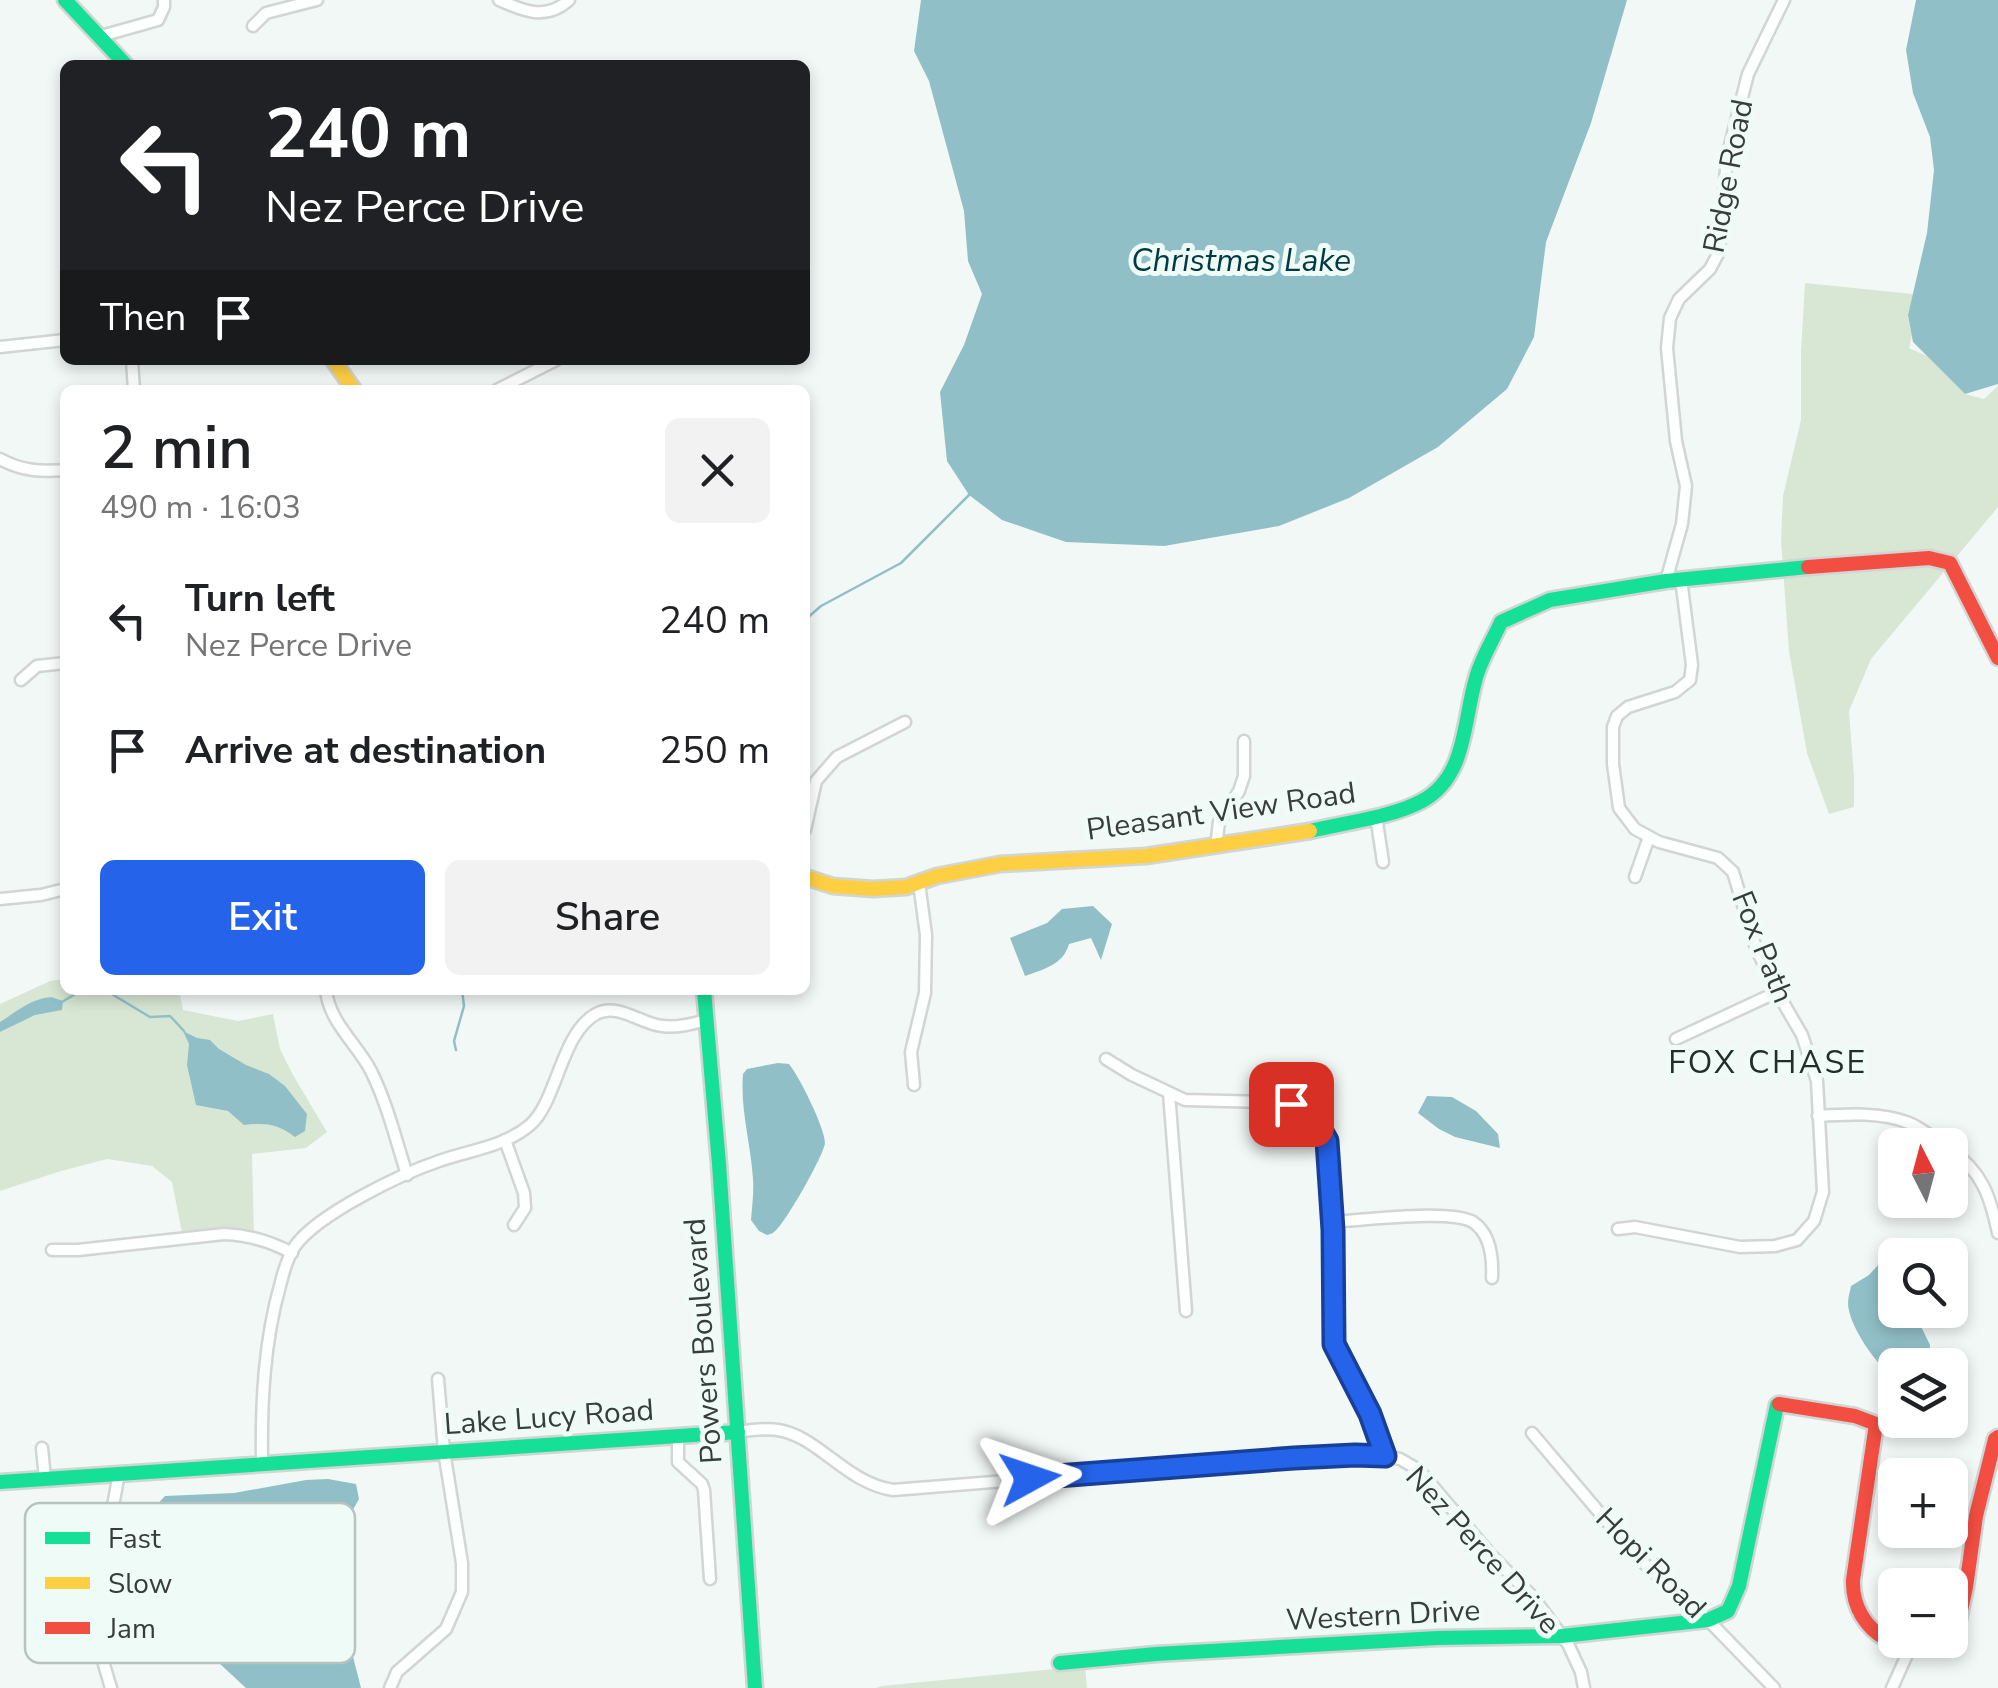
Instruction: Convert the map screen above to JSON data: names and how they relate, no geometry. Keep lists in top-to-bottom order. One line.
{"streets":{"street":["Ridge Road","Pleasant View Road","Fox Path","Powers Boulevard","Lake Lucy Road","Nez Perce Drive","Hopi Road","Western Drive"]},"crossings":[["Ridge Road","Pleasant View Road"],["Powers Boulevard","Lake Lucy Road"],["Lake Lucy Road","Nez Perce Drive"],["Nez Perce Drive","Western Drive"],["Hopi Road","Western Drive"]],"districts":["FOX CHASE"],"water":["Christmas Lake"],"legend":["Fast","Slow","Jam"],"north":"top","page":{"turn":["240 m","Nez Perce Drive"],"then":"Then","heading":["2 min","490 m · 16:03"],"list":[{"name":"Turn left","note":"Nez Perce Drive","value":"240 m"},{"name":"Arrive at destination","value":"250 m"}],"buttons":["Exit","Share"],"map_buttons":["+","−"]}}
